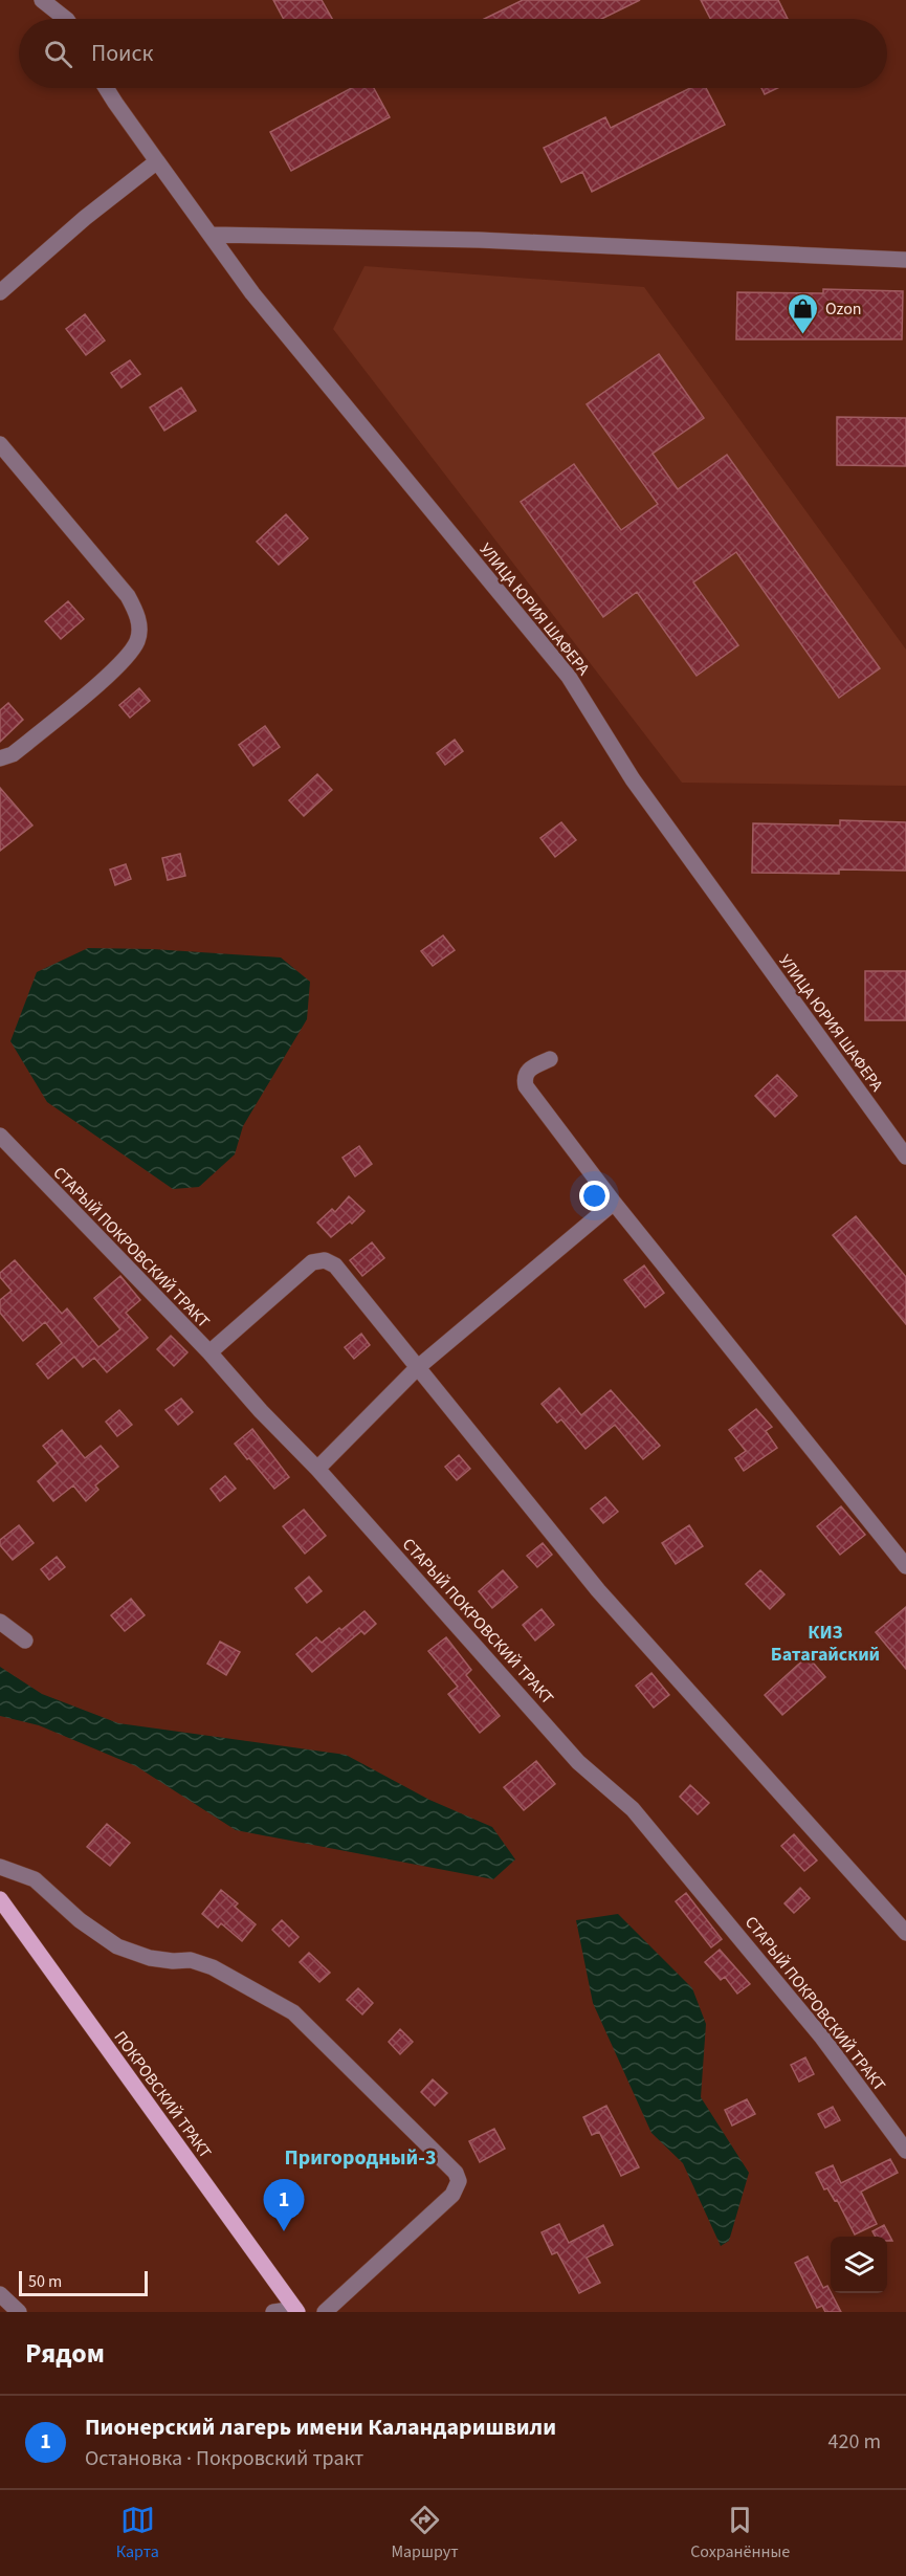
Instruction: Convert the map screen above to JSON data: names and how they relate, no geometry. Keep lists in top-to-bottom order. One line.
{"streets":{"main road":["ПОКРОВСКИЙ ТРАКТ"],"street":["УЛИЦА ЮРИЯ ШАФЕРА","СТАРЫЙ ПОКРОВСКИЙ ТРАКТ"]},"districts":["КИЗ Батагайский","Пригородный-3"],"places":{"shop":["Ozon"]},"scale_bar":"50 m","page":{"search":"Поиск","pins":"1","scale":"50 m","heading":"Рядом","list":[{"mark":"1","name":"Пионерский лагерь имени Каландаришвили","note":"Остановка · Покровский тракт","value":"420 m"}],"nav":["Карта","Маршрут","Сохранённые"]}}
